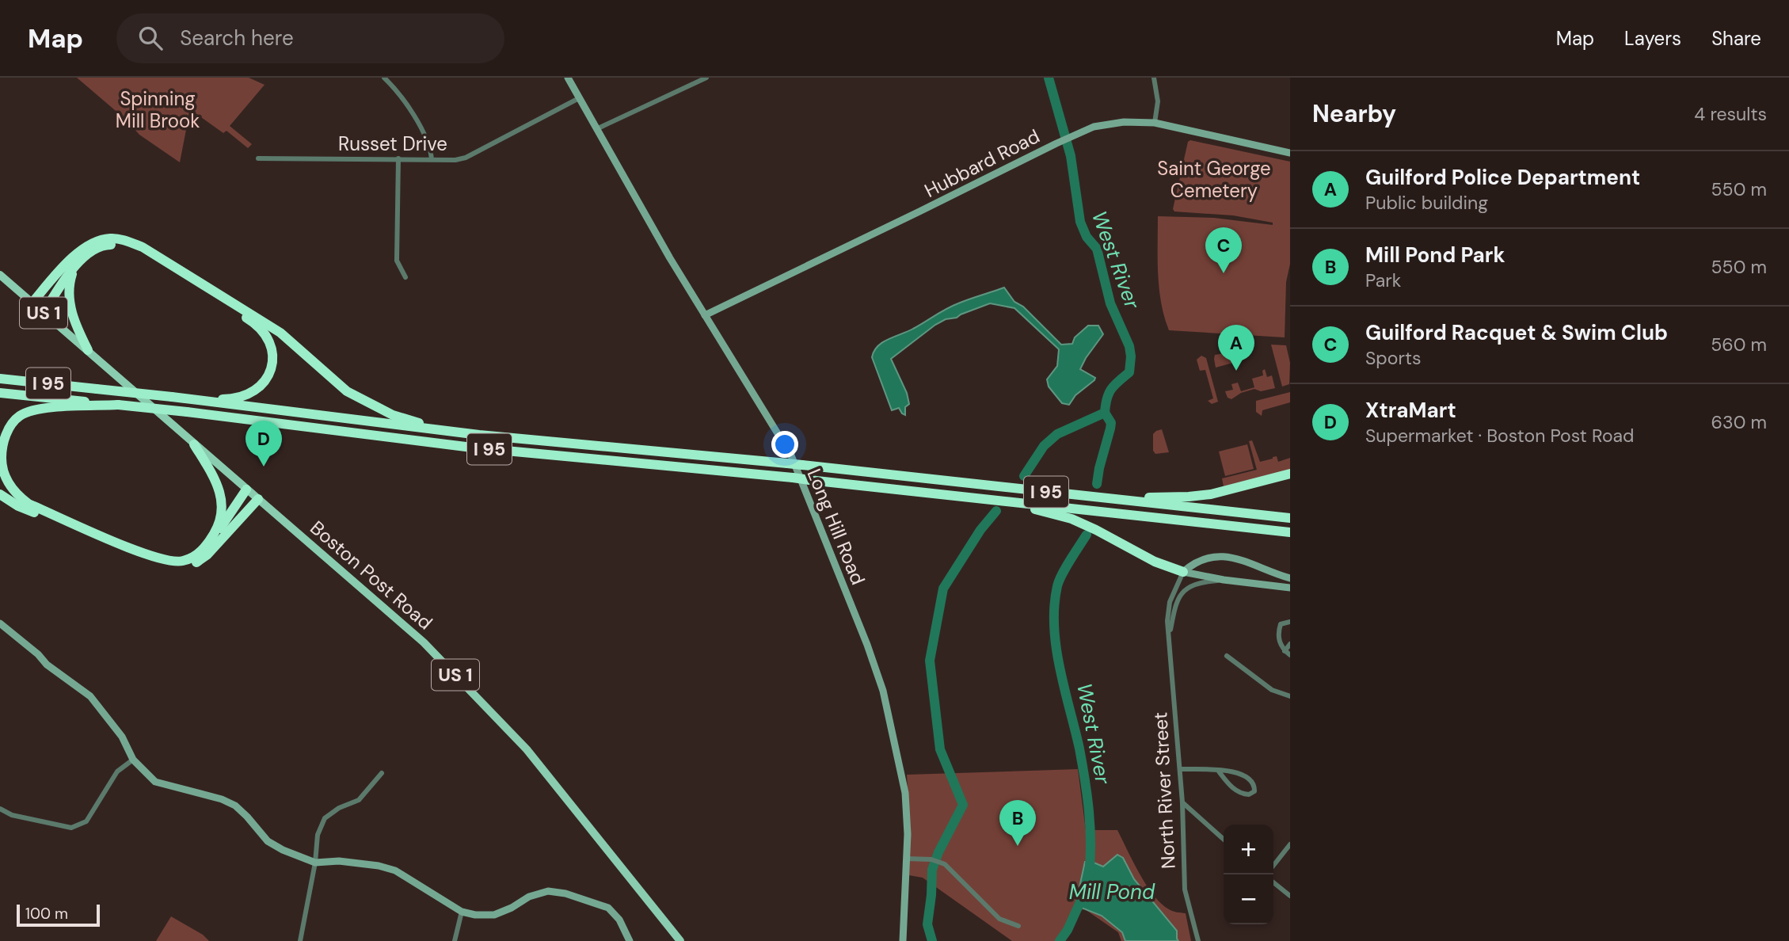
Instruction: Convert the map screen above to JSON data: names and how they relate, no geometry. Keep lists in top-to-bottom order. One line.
{"streets":{"highway":["I 95"],"main road":["US 1","Boston Post Road"],"street":["Russet Drive","Hubbard Road","Long Hill Road","North River Street"]},"crossings":[["Russet Drive","Long Hill Road"],["Hubbard Road","Long Hill Road"]],"water":["West River","Mill Pond"],"parks":["Spinning Mill Brook","Saint George Cemetery"],"scale_bar":"100 m","page":{"header":"Map","search":"Search here","nav":["Map","Layers","Share"],"heading":["Nearby","4 results"],"list":[{"mark":"A","name":"Guilford Police Department","note":"Public building","value":"550 m"},{"mark":"B","name":"Mill Pond Park","note":"Park","value":"550 m"},{"mark":"C","name":"Guilford Racquet & Swim Club","note":"Sports","value":"560 m"},{"mark":"D","name":"XtraMart","note":"Supermarket · Boston Post Road","value":"630 m"}],"pins":["C","A","D","B"],"map_buttons":["+","−"],"scale":"100 m"}}
